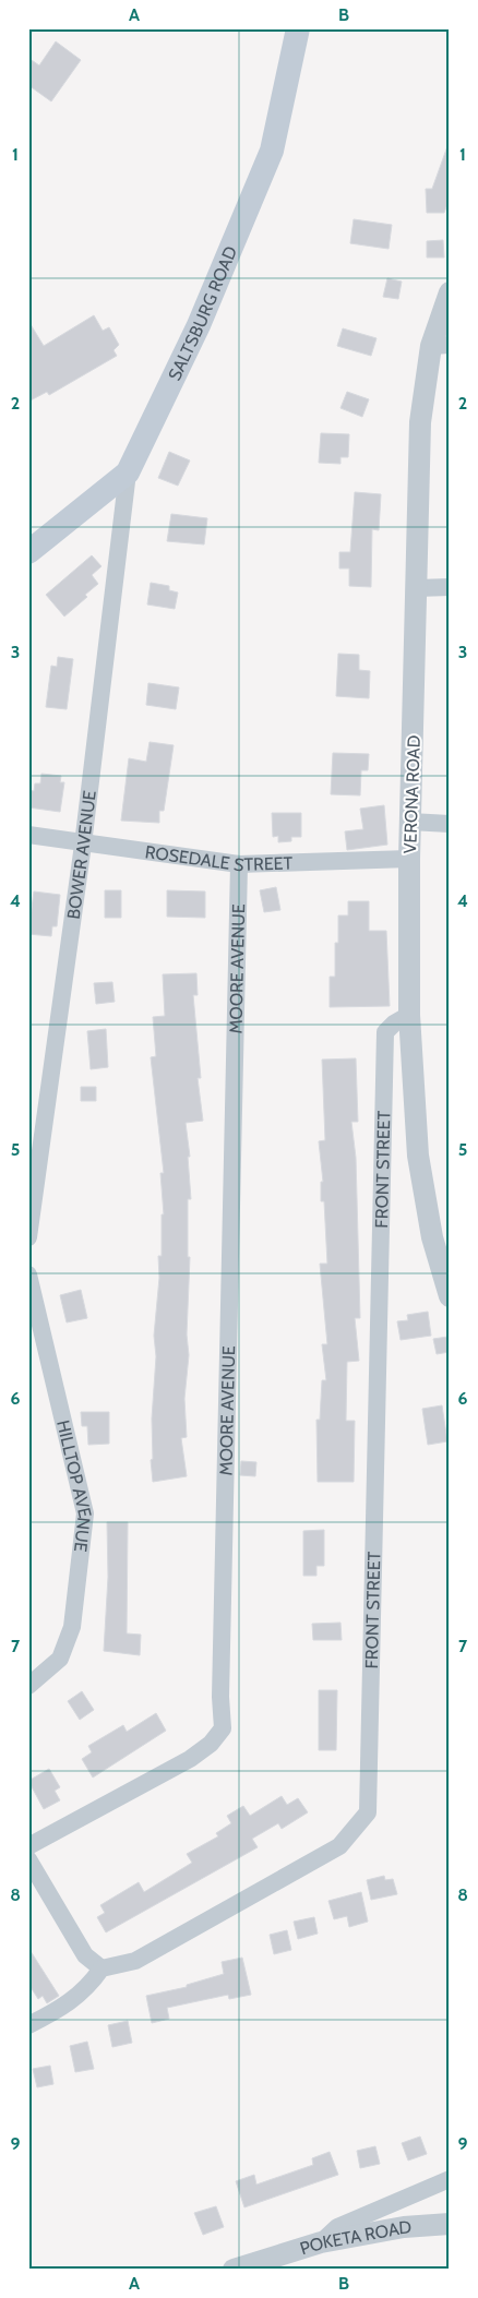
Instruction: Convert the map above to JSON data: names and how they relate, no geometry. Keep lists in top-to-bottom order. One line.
{"streets":{"main road":["SALTSBURG ROAD"],"street":["VERONA ROAD","BOWER AVENUE","ROSEDALE STREET","MOORE AVENUE","FRONT STREET","HILLTOP AVENUE","POKETA ROAD"]},"crossings":[["SALTSBURG ROAD","BOWER AVENUE"],["VERONA ROAD","ROSEDALE STREET"],["VERONA ROAD","FRONT STREET"],["BOWER AVENUE","ROSEDALE STREET"],["ROSEDALE STREET","MOORE AVENUE"]],"grid":{"columns":["A","B"],"rows":["1","2","3","4","5","6","7","8","9"]}}
